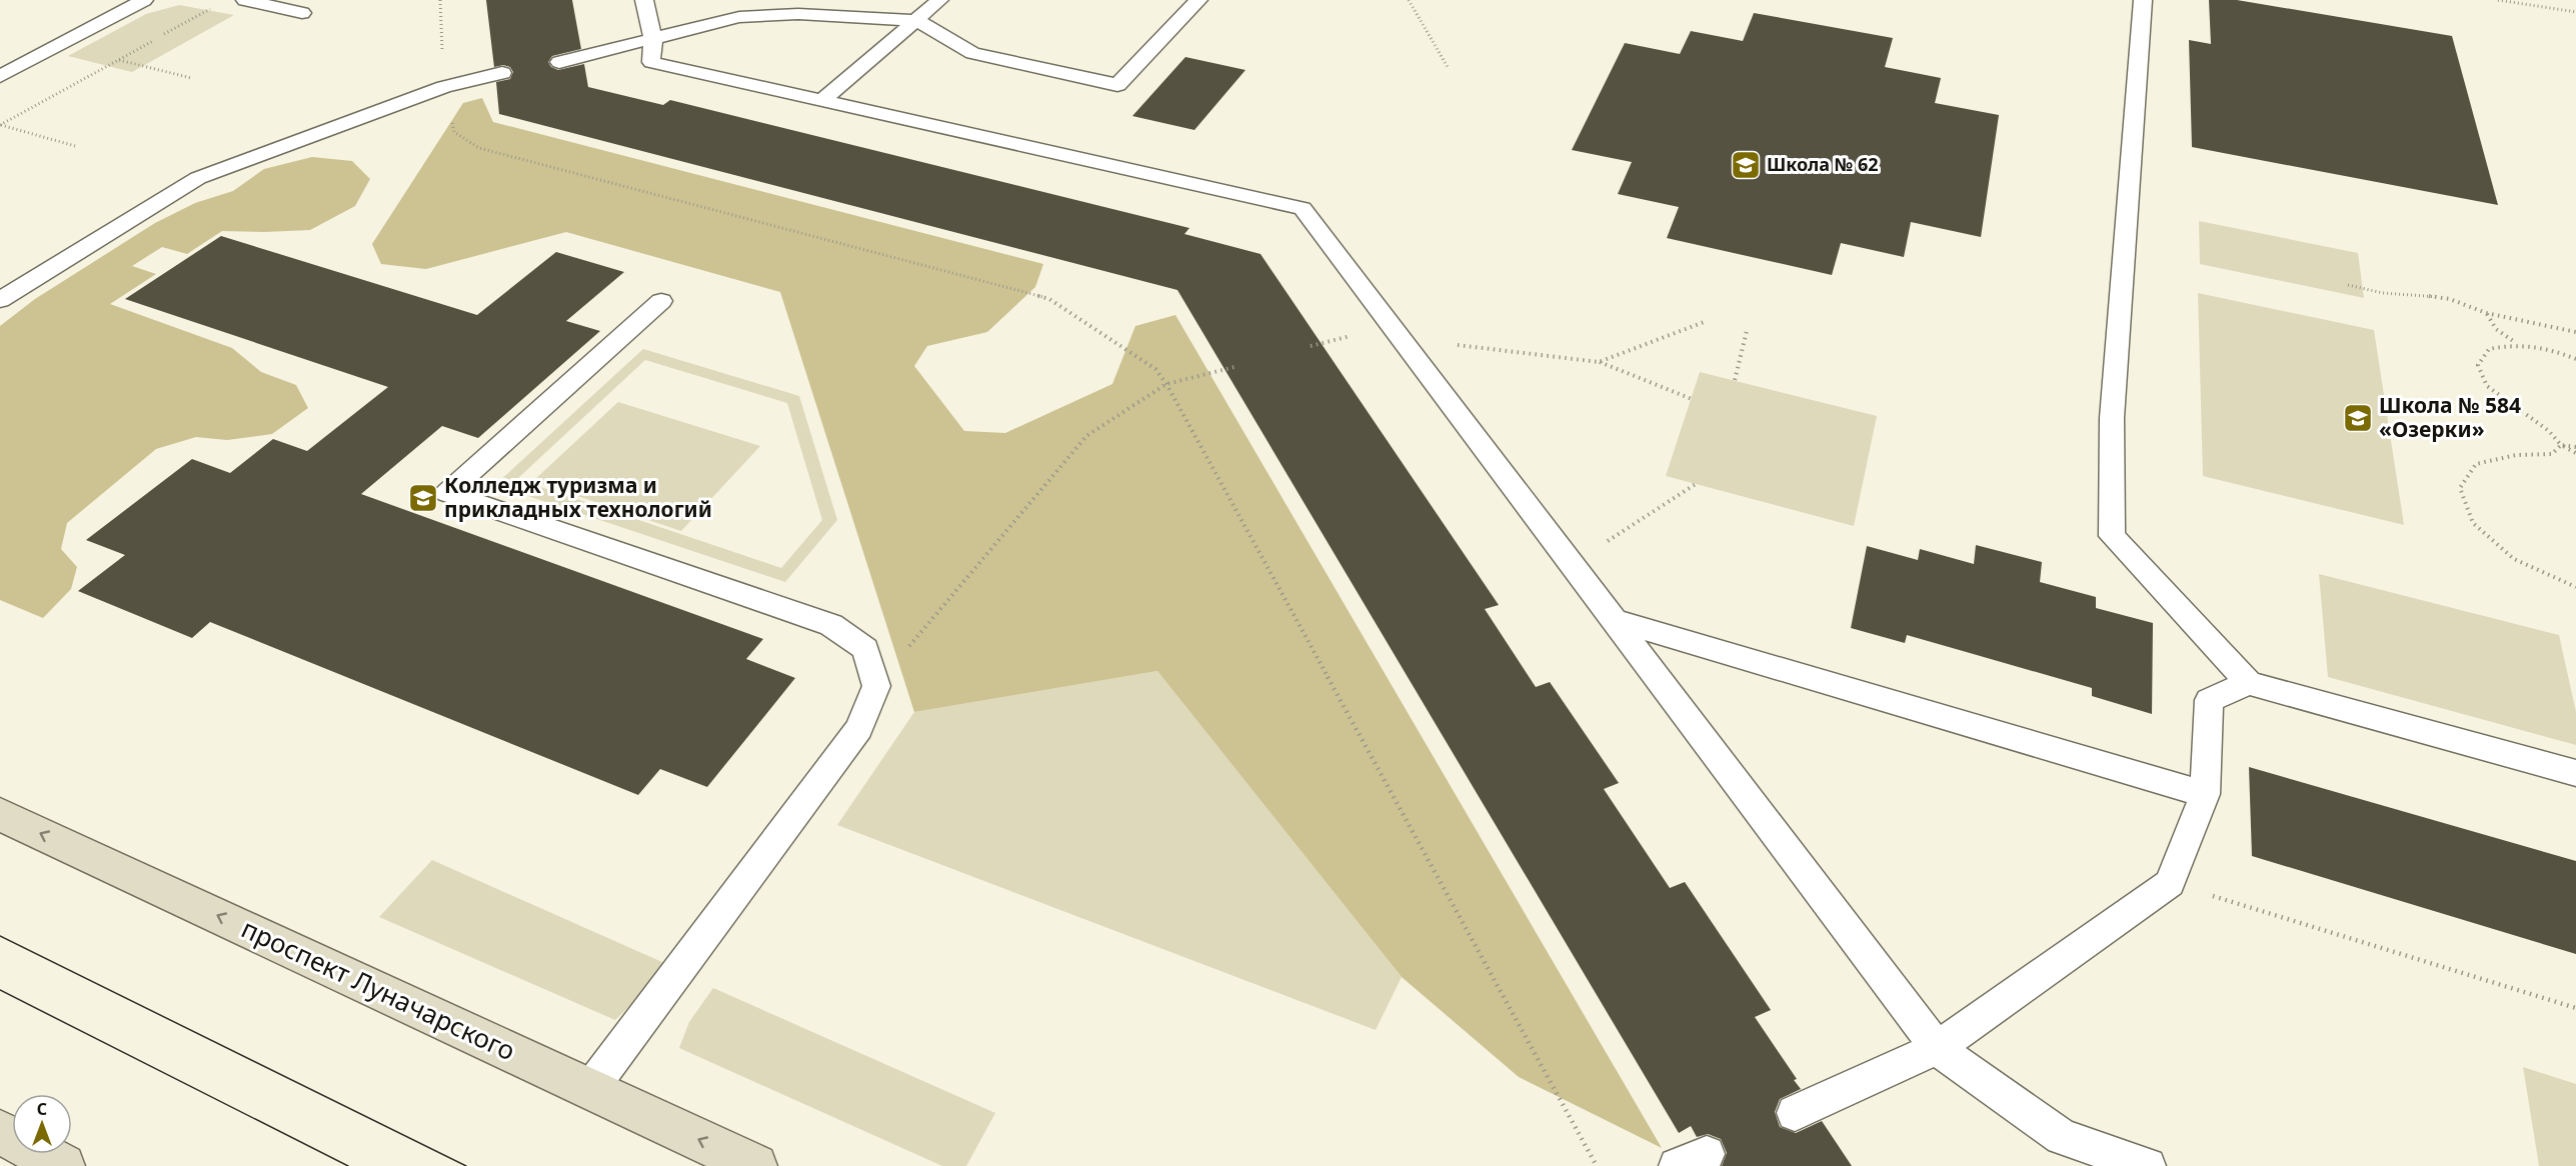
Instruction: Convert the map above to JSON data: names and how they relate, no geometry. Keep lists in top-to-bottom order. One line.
{"streets":{"main road":["проспект Луначарского"]},"one_way":["проспект Луначарского"],"places":{"school or university":["Школа № 62","Школа № 584 «Озерки»","Колледж туризма и прикладных технологий"]},"north":"top"}
